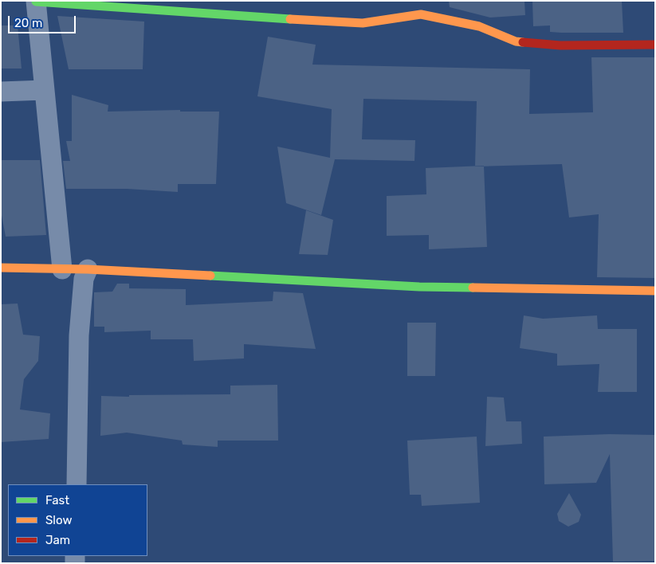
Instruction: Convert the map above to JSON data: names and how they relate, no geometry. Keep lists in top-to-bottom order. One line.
{"legend":["Fast","Slow","Jam"],"scale_bar":"20 m"}
